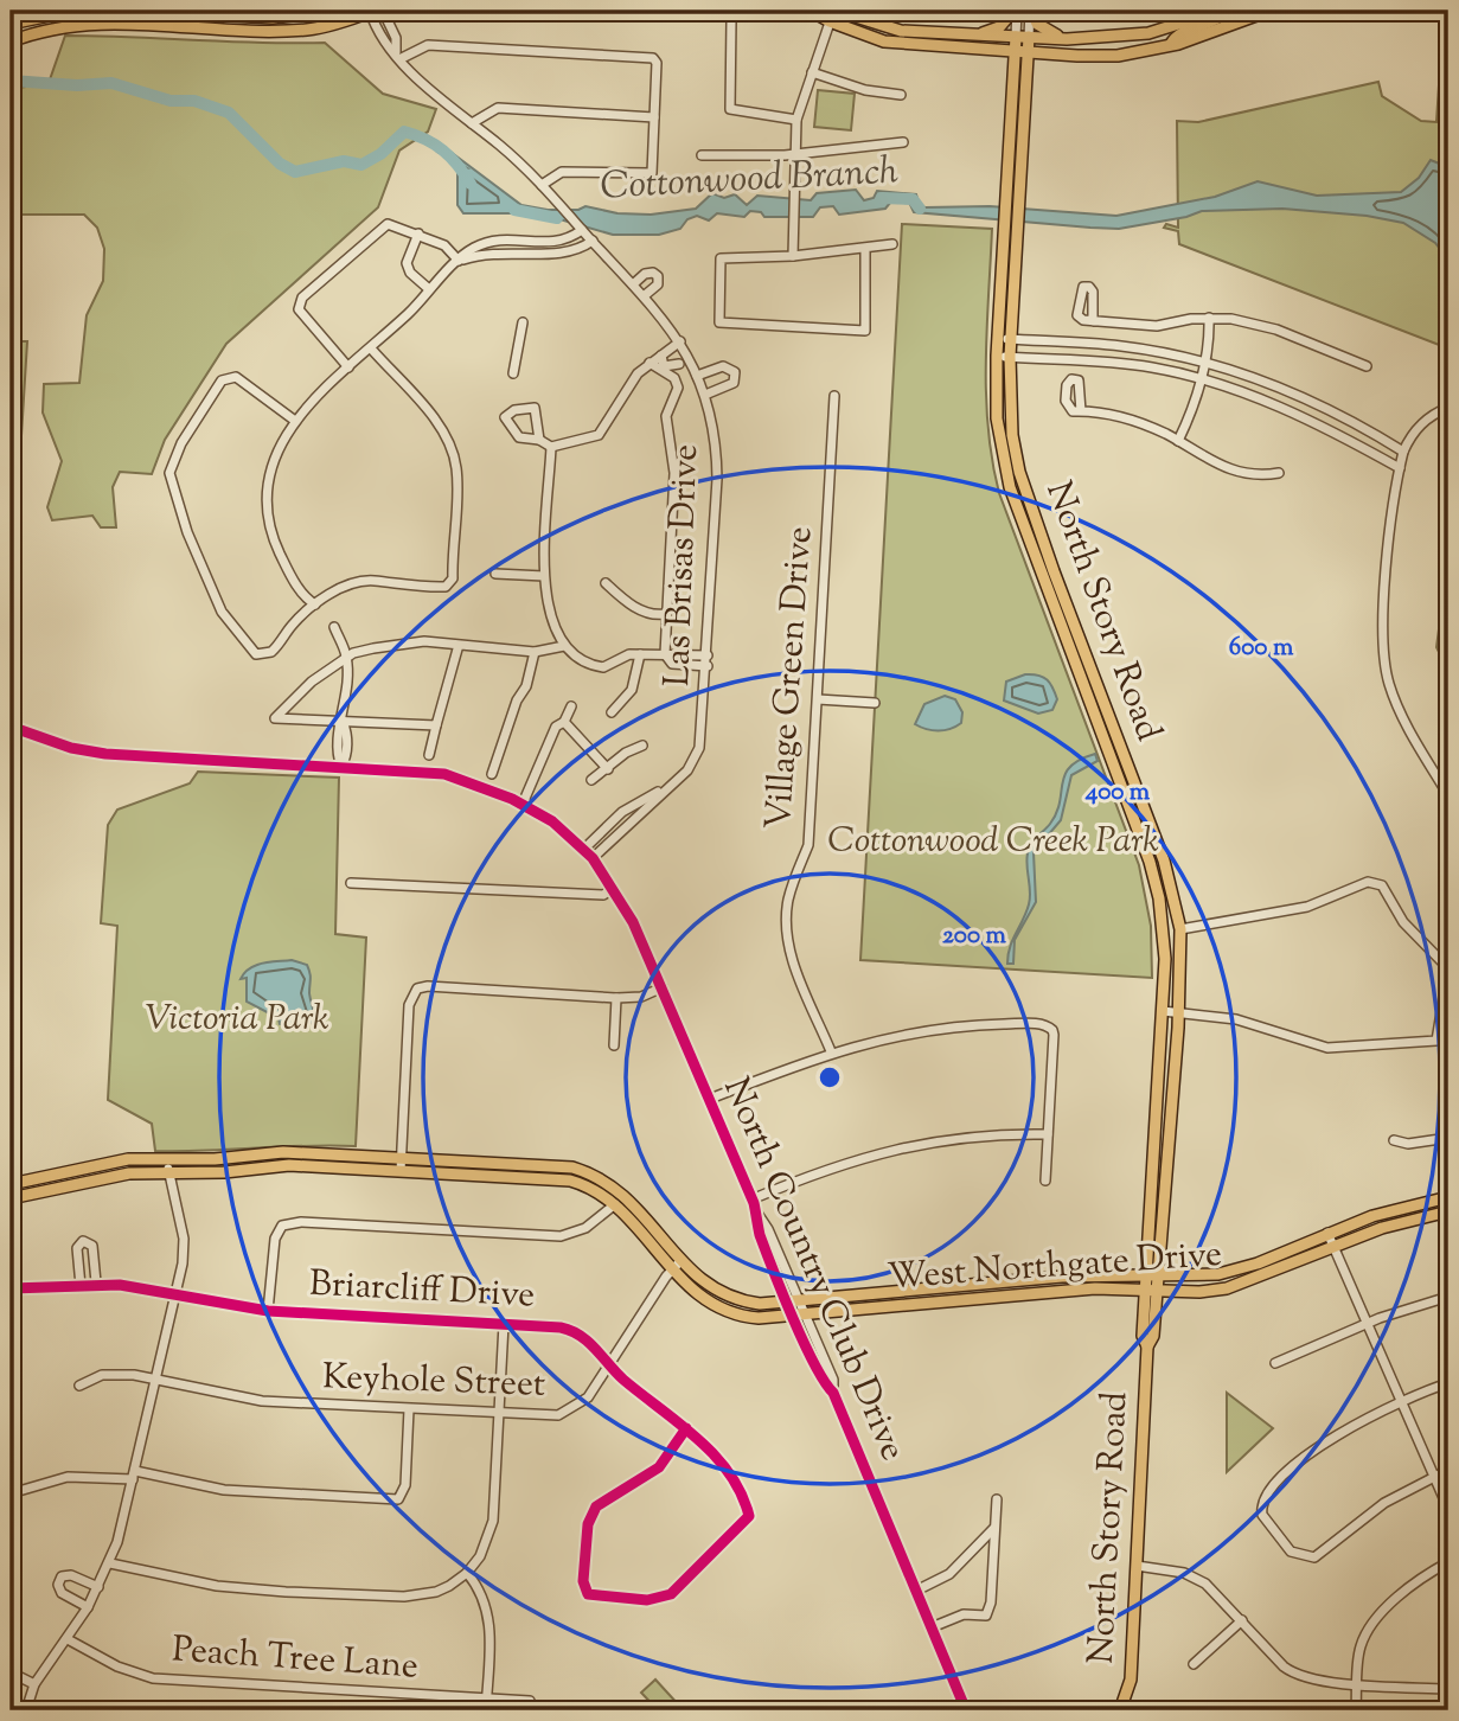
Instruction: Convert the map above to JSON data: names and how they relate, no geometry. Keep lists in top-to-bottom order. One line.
{"streets":{"main road":["North Story Road","West Northgate Drive"],"street":["Las Brisas Drive","Village Green Drive","North Country Club Drive","Briarcliff Drive","Keyhole Street","Peach Tree Lane"]},"crossings":[["Las Brisas Drive","North Country Club Drive"],["North Story Road","West Northgate Drive"],["West Northgate Drive","North Country Club Drive"],["West Northgate Drive","Keyhole Street"],["Briarcliff Drive","Keyhole Street"]],"water":["Cottonwood Branch"],"parks":["Cottonwood Creek Park","Victoria Park"],"rings":["600 m","400 m","200 m"]}
